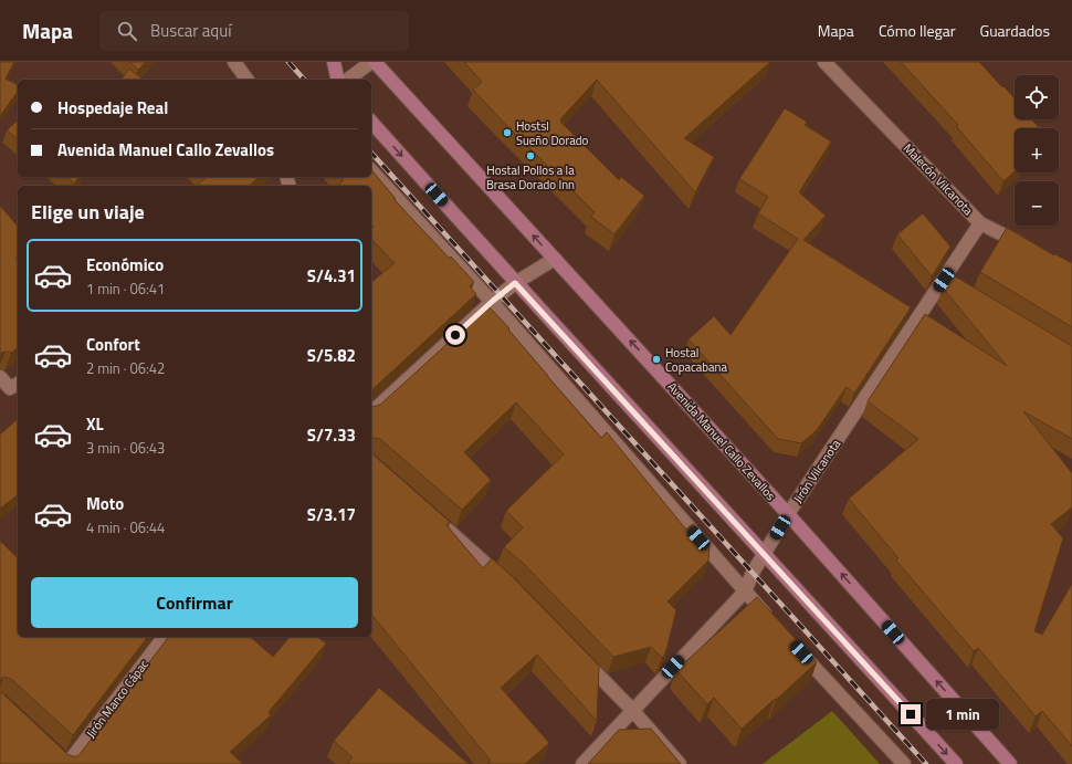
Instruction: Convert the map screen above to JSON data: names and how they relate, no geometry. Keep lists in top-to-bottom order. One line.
{"streets":{"street":["Malecón Vilcanota","Avenida Manuel Callo Zevallos","Jirón Vilcanota","Jirón Manco Cápac"]},"crossings":[["Malecón Vilcanota","Jirón Vilcanota"],["Avenida Manuel Callo Zevallos","Jirón Vilcanota"]],"places":["Hostsl Sueño Dorado","Hostal Pollos a la Brasa Dorado Inn","Hostal Copacabana"],"page":{"header":"Mapa","search":"Buscar aquí","nav":["Mapa","Cómo llegar","Guardados"],"map_buttons":["+","−"],"banner":["Hospedaje Real","Avenida Manuel Callo Zevallos"],"heading":"Elige un viaje","list":[{"name":"Económico","note":"1 min · 06:41","value":"S/4.31"},{"name":"Confort","note":"2 min · 06:42","value":"S/5.82"},{"name":"XL","note":"3 min · 06:43","value":"S/7.33"},{"name":"Moto","note":"4 min · 06:44","value":"S/3.17"}],"buttons":"Confirmar","bubble":"1 min"}}
